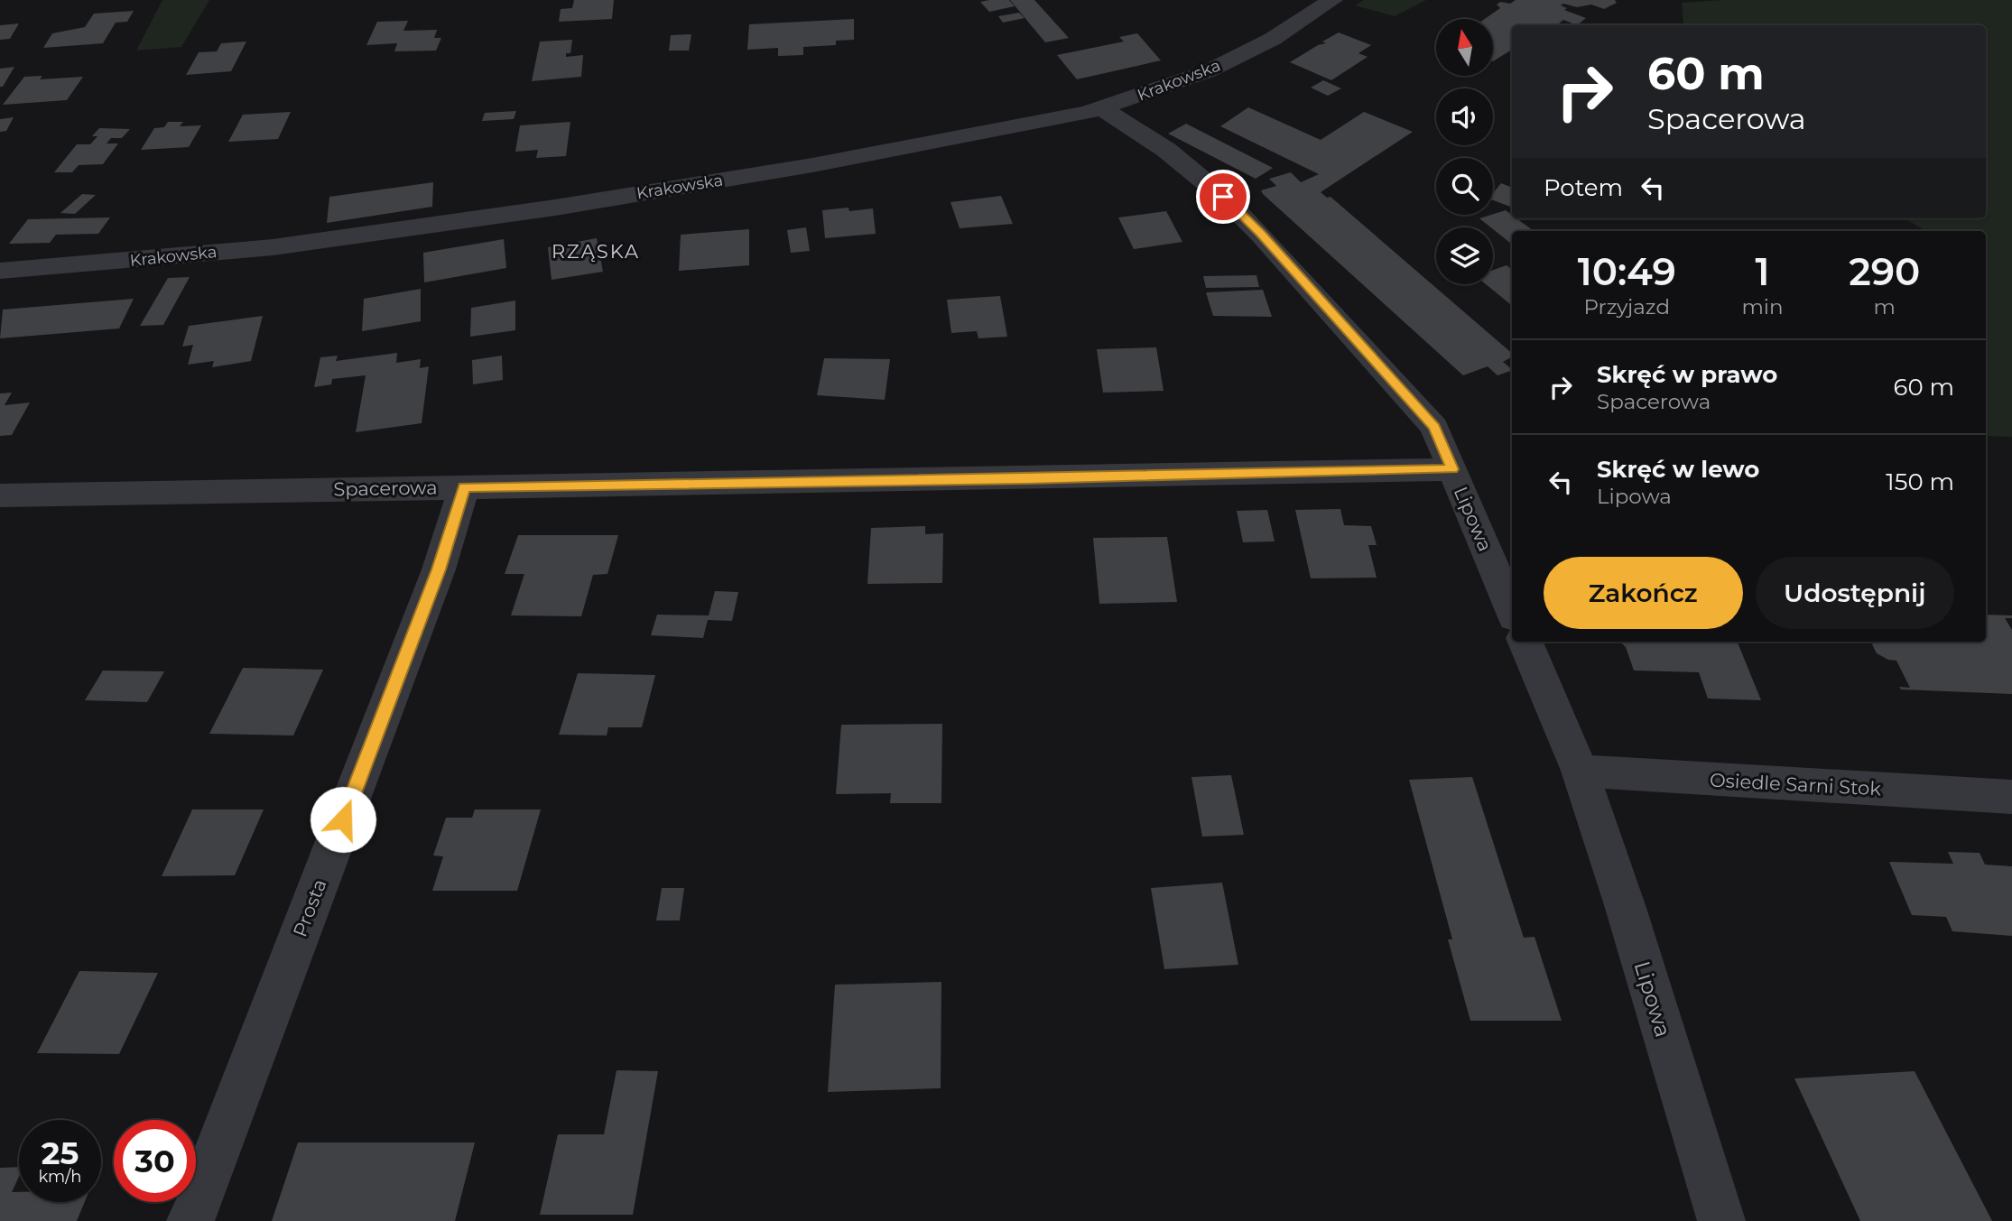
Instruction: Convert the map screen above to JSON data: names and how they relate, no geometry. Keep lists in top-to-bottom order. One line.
{"streets":{"street":["Krakowska","Spacerowa","Lipowa","Osiedle Sarni Stok","Prosta"]},"crossings":[["Krakowska","Lipowa"],["Spacerowa","Lipowa"],["Spacerowa","Prosta"],["Lipowa","Osiedle Sarni Stok"]],"districts":["RZĄSKA"],"north":"top","page":{"turn":["60 m","Spacerowa"],"then":"Potem","eta":["10:49","Przyjazd","1","min","290","m"],"list":[{"name":"Skręć w prawo","note":"Spacerowa","value":"60 m"},{"name":"Skręć w lewo","note":"Lipowa","value":"150 m"}],"buttons":["Zakończ","Udostępnij"],"speed":"25 km/h","limit":"30"}}
